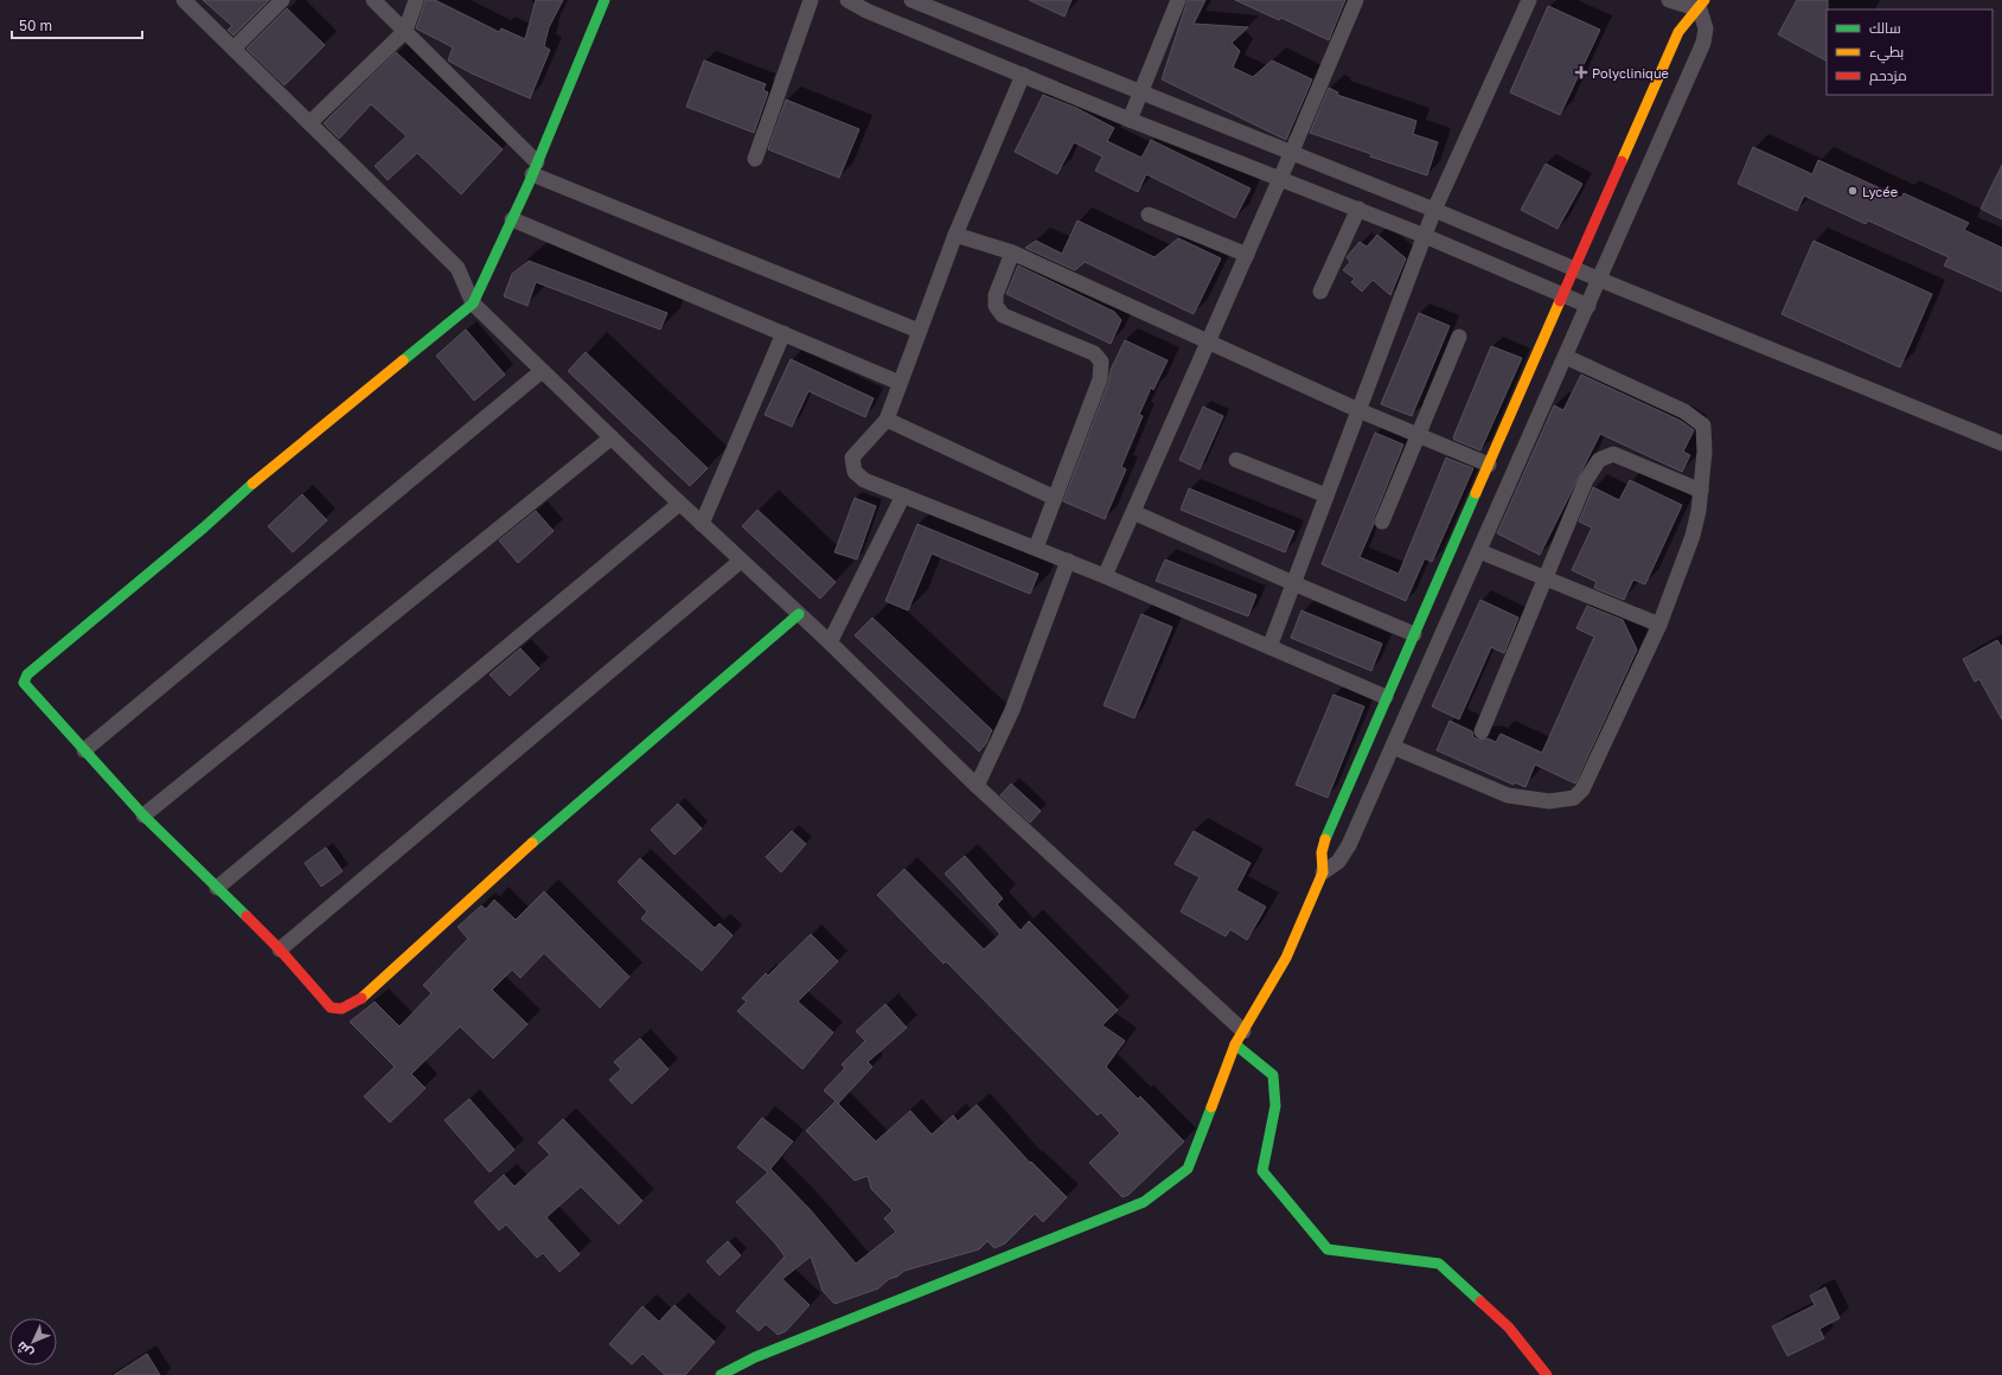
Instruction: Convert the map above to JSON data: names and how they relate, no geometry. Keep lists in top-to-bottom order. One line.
{"places":{"health":["Polyclinique"],"other":["Lycée"]},"legend":["سالك","بطيء","مزدحم"],"scale_bar":"50 m","north":"bottom left"}
